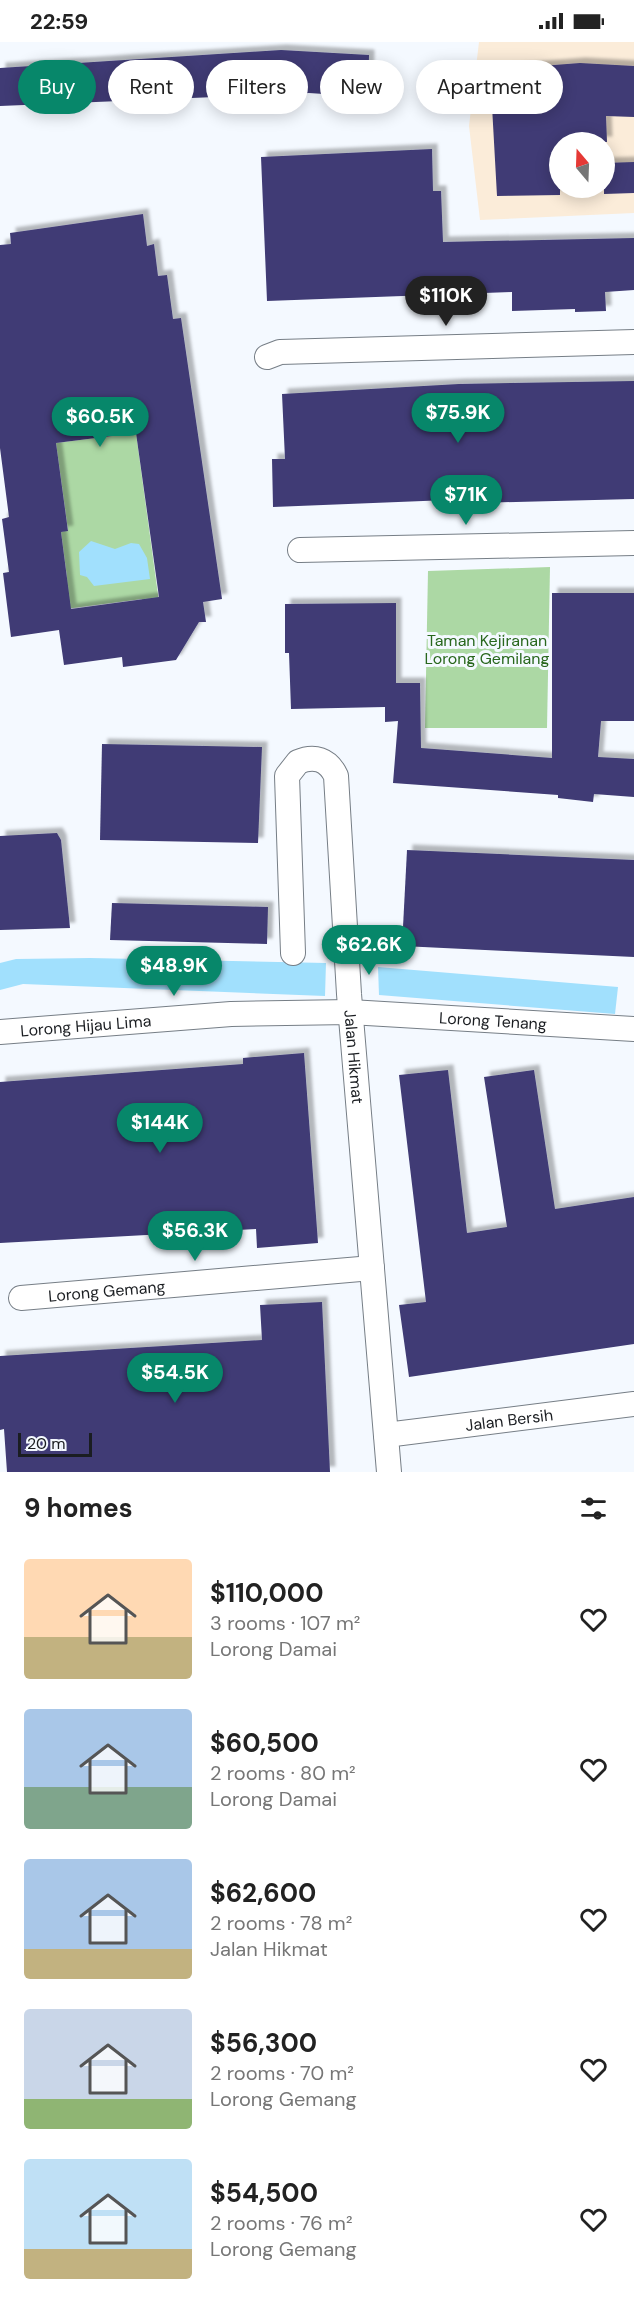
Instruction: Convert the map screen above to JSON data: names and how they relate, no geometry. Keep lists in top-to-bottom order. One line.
{"streets":{"street":["Lorong Tenang","Lorong Hijau Lima","Jalan Hikmat","Lorong Gemang","Jalan Bersih"]},"crossings":[["Lorong Tenang","Lorong Hijau Lima"],["Lorong Tenang","Jalan Hikmat"],["Lorong Hijau Lima","Jalan Hikmat"],["Jalan Hikmat","Lorong Gemang"],["Jalan Hikmat","Jalan Bersih"]],"parks":["Taman Kejiranan Lorong Gemilang"],"scale_bar":"20 m","north":"top","page":{"status":"22:59","chip":["Buy","Rent","Filters","New","Apartment"],"price":["$110K","$75.9K","$60.5K","$71K","$62.6K","$48.9K","$144K","$56.3K","$54.5K"],"scale":"20 m","heading":"9 homes","list":[{"name":"$110,000","note":"3 rooms · 107 m² · Lorong Damai"},{"name":"$60,500","note":"2 rooms · 80 m² · Lorong Damai"},{"name":"$62,600","note":"2 rooms · 78 m² · Jalan Hikmat"},{"name":"$56,300","note":"2 rooms · 70 m² · Lorong Gemang"},{"name":"$54,500","note":"2 rooms · 76 m² · Lorong Gemang"}]}}
